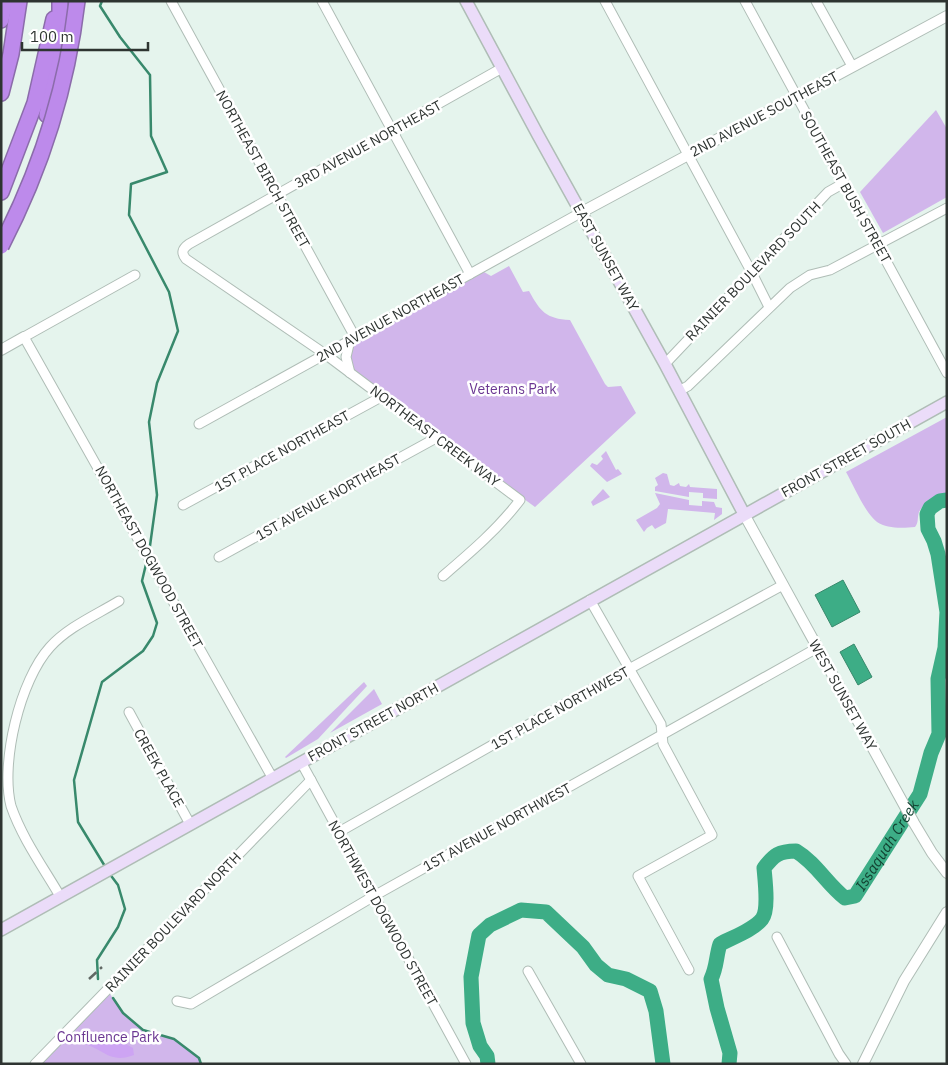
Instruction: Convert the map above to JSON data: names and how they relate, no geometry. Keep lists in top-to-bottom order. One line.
{"streets":{"main road":["EAST SUNSET WAY","FRONT STREET SOUTH","FRONT STREET NORTH"],"street":["2ND AVENUE SOUTHEAST","3RD AVENUE NORTHEAST","NORTHEAST BIRCH STREET","SOUTHEAST BUSH STREET","RAINIER BOULEVARD SOUTH","2ND AVENUE NORTHEAST","NORTHEAST CREEK WAY","1ST PLACE NORTHEAST","1ST AVENUE NORTHEAST","NORTHEAST DOGWOOD STREET","WEST SUNSET WAY","1ST PLACE NORTHWEST","CREEK PLACE","1ST AVENUE NORTHWEST","NORTHWEST DOGWOOD STREET","RAINIER BOULEVARD NORTH"]},"crossings":[["2ND AVENUE SOUTHEAST","SOUTHEAST BUSH STREET"],["2ND AVENUE SOUTHEAST","EAST SUNSET WAY"],["2ND AVENUE SOUTHEAST","2ND AVENUE NORTHEAST"],["3RD AVENUE NORTHEAST","NORTHEAST BIRCH STREET"],["3RD AVENUE NORTHEAST","EAST SUNSET WAY"],["3RD AVENUE NORTHEAST","NORTHEAST CREEK WAY"],["NORTHEAST BIRCH STREET","2ND AVENUE NORTHEAST"],["SOUTHEAST BUSH STREET","RAINIER BOULEVARD SOUTH"],["EAST SUNSET WAY","RAINIER BOULEVARD SOUTH"],["EAST SUNSET WAY","2ND AVENUE NORTHEAST"],["EAST SUNSET WAY","FRONT STREET SOUTH"],["EAST SUNSET WAY","WEST SUNSET WAY"],["EAST SUNSET WAY","FRONT STREET NORTH"],["2ND AVENUE NORTHEAST","NORTHEAST CREEK WAY"],["NORTHEAST CREEK WAY","1ST PLACE NORTHEAST"],["NORTHEAST CREEK WAY","1ST AVENUE NORTHEAST"],["FRONT STREET SOUTH","WEST SUNSET WAY"],["FRONT STREET SOUTH","FRONT STREET NORTH"],["NORTHEAST DOGWOOD STREET","FRONT STREET NORTH"],["WEST SUNSET WAY","1ST PLACE NORTHWEST"],["WEST SUNSET WAY","FRONT STREET NORTH"],["WEST SUNSET WAY","1ST AVENUE NORTHWEST"],["1ST PLACE NORTHWEST","NORTHWEST DOGWOOD STREET"],["FRONT STREET NORTH","CREEK PLACE"],["FRONT STREET NORTH","NORTHWEST DOGWOOD STREET"],["1ST AVENUE NORTHWEST","NORTHWEST DOGWOOD STREET"],["NORTHWEST DOGWOOD STREET","RAINIER BOULEVARD NORTH"]],"water":["Issaquah Creek"],"parks":["Veterans Park","Confluence Park"],"scale_bar":"100 m"}
